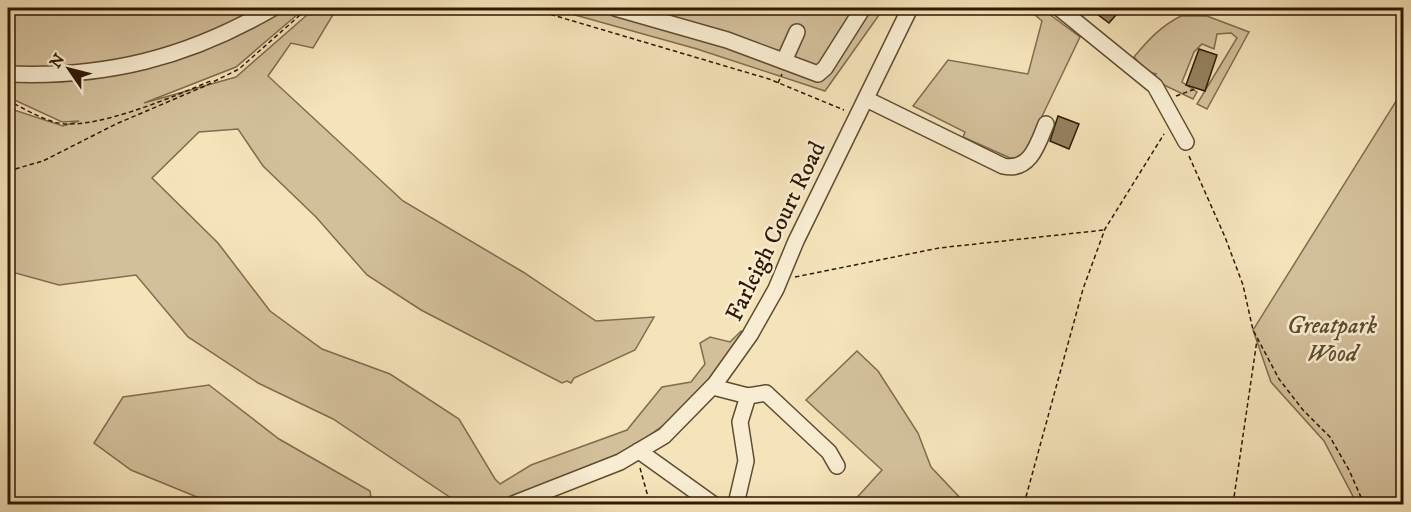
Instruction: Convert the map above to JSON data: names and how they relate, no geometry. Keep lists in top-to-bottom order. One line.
{"streets":{"street":["Farleigh Court Road"]},"parks":["Greatpark Wood"],"north":"top left"}
